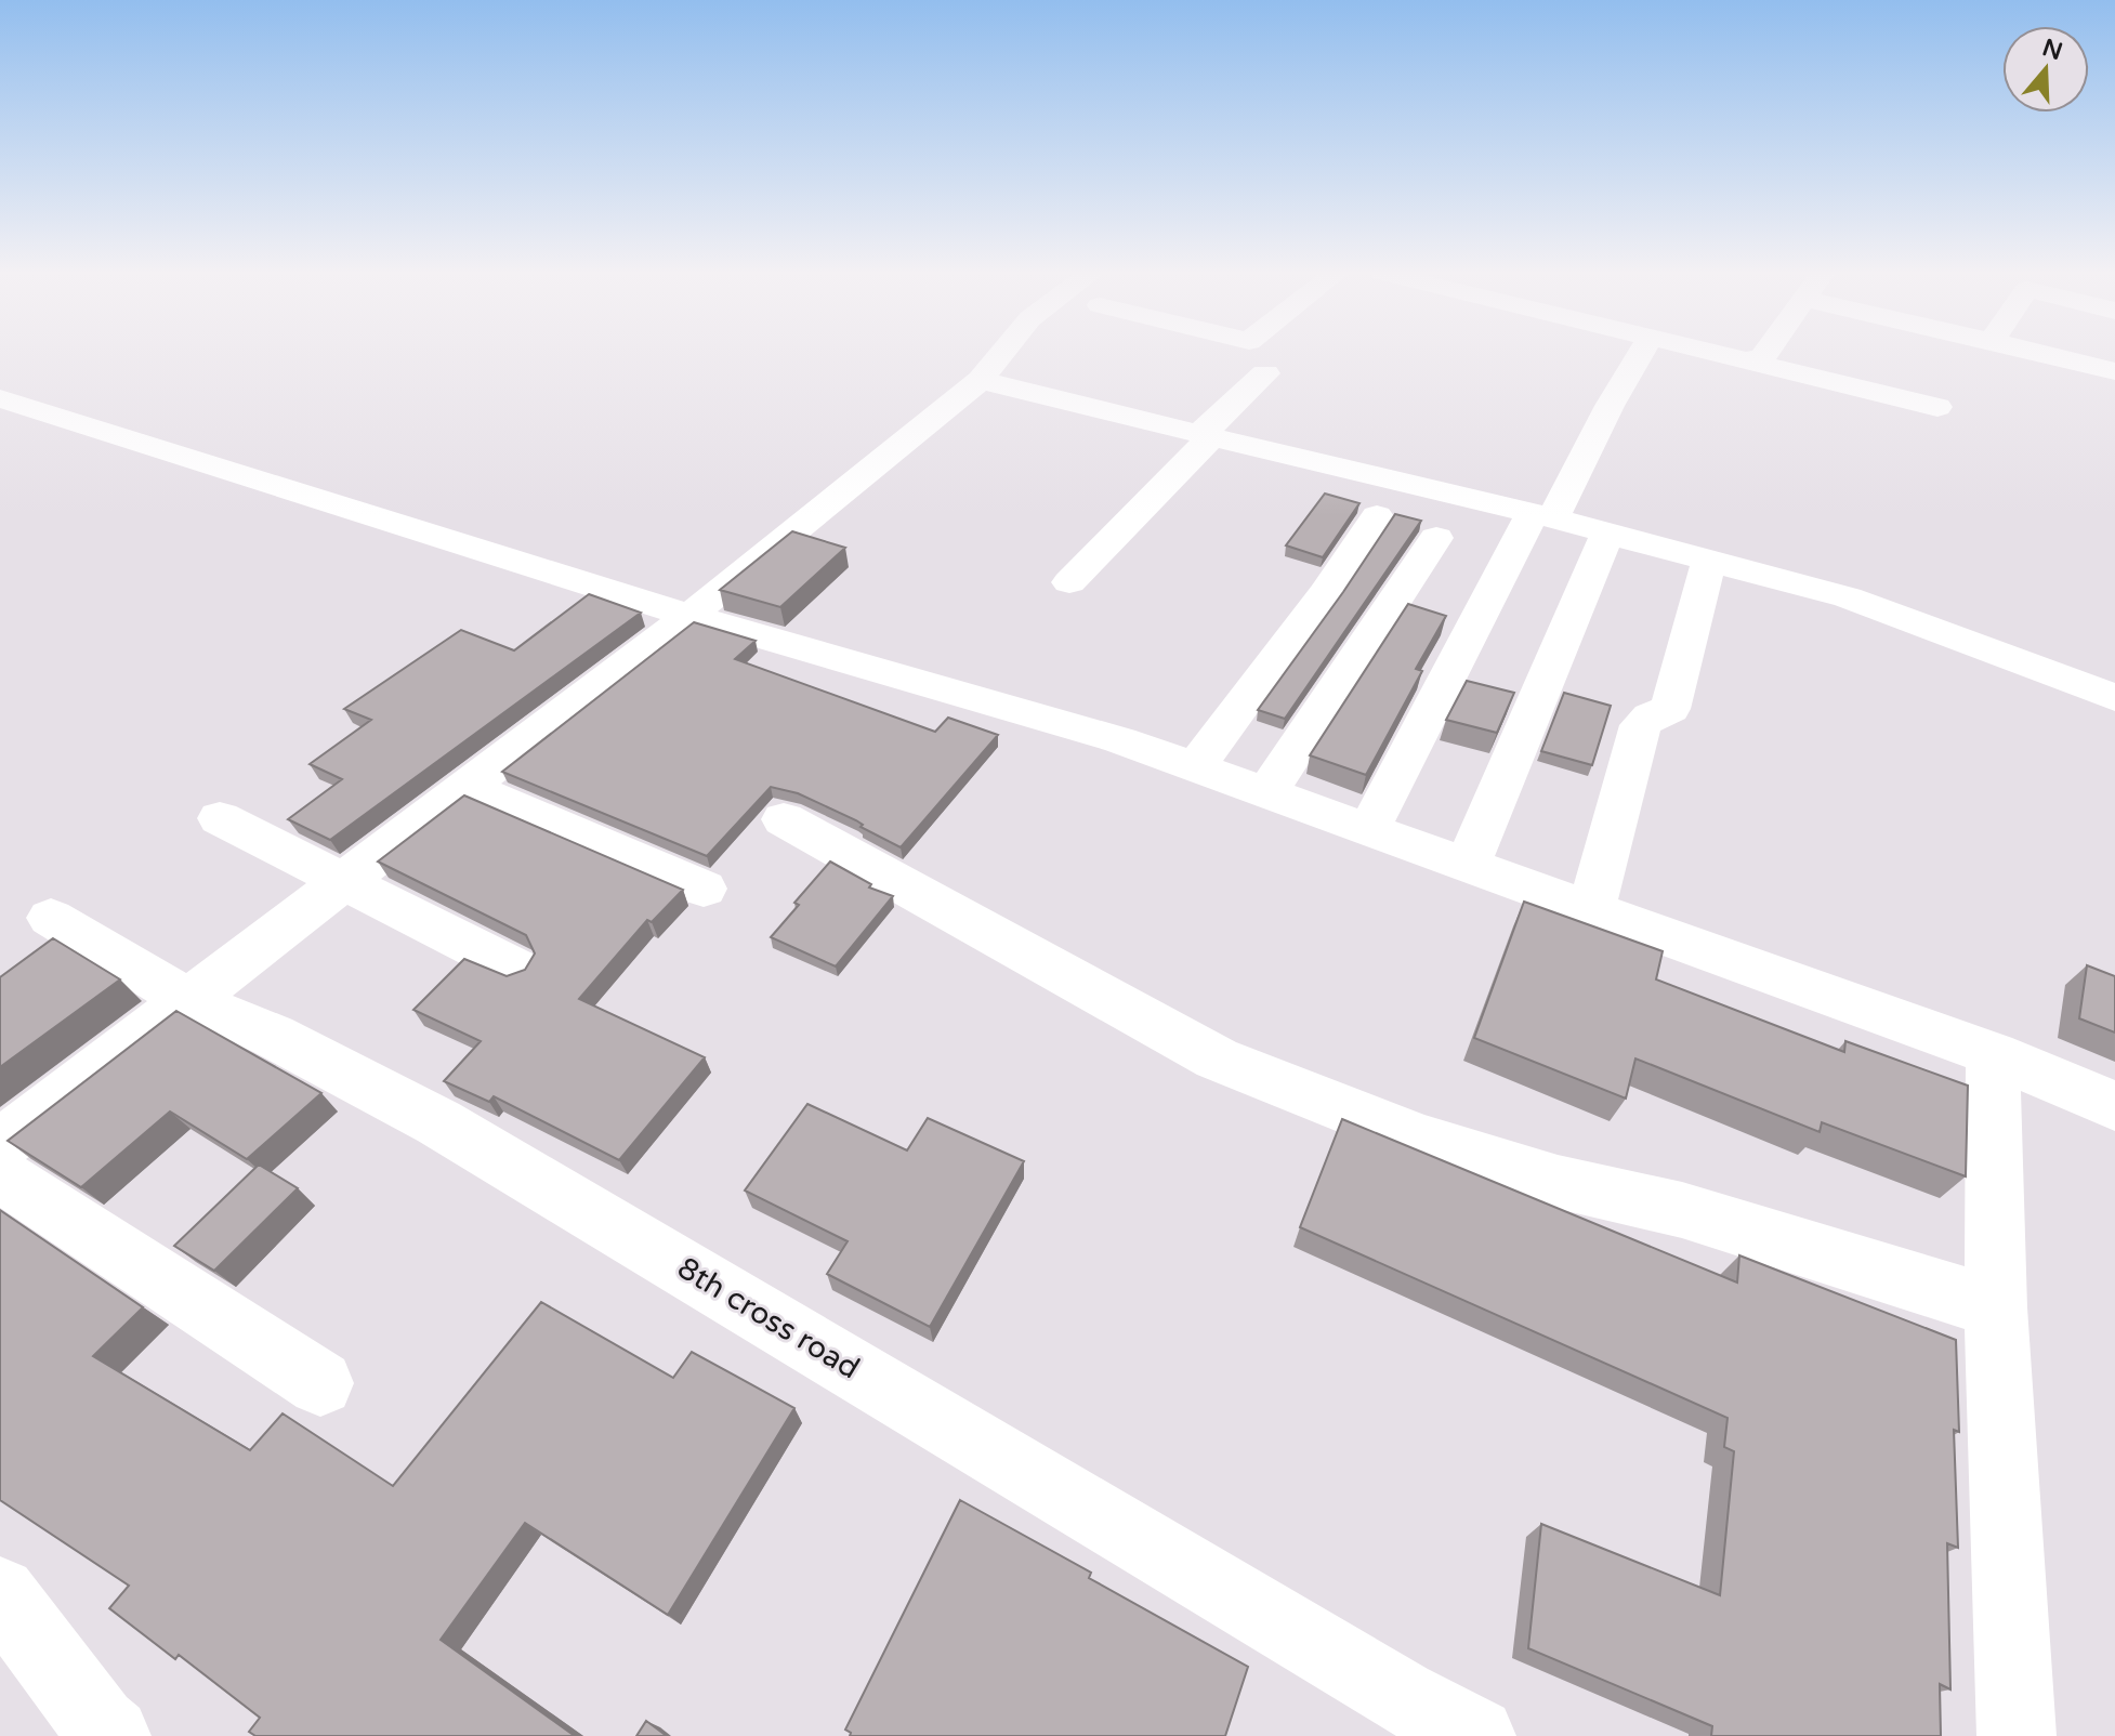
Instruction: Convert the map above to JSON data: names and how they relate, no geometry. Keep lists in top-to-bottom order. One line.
{"streets":{"street":["8th cross road"]},"north":"top"}
